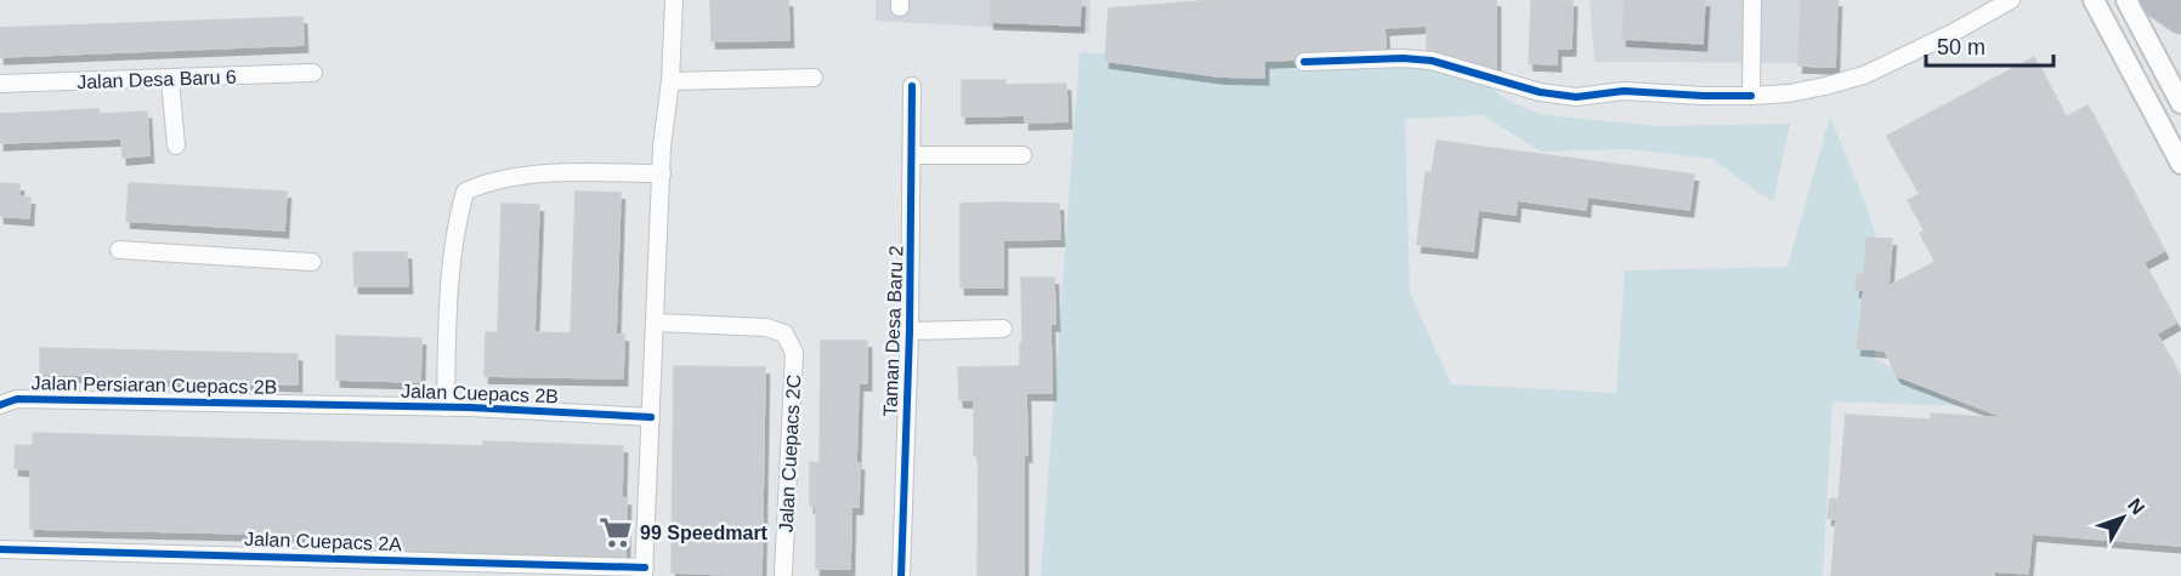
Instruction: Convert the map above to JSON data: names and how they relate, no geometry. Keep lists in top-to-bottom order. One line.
{"streets":{"street":["Jalan Desa Baru 6","Taman Desa Baru 2","Jalan Persiaran Cuepacs 2B","Jalan Cuepacs 2B","Jalan Cuepacs 2C","Jalan Cuepacs 2A"]},"crossings":[["Jalan Persiaran Cuepacs 2B","Jalan Cuepacs 2B"]],"places":{"supermarket":["99 Speedmart"]},"scale_bar":"50 m","north":"top right"}
